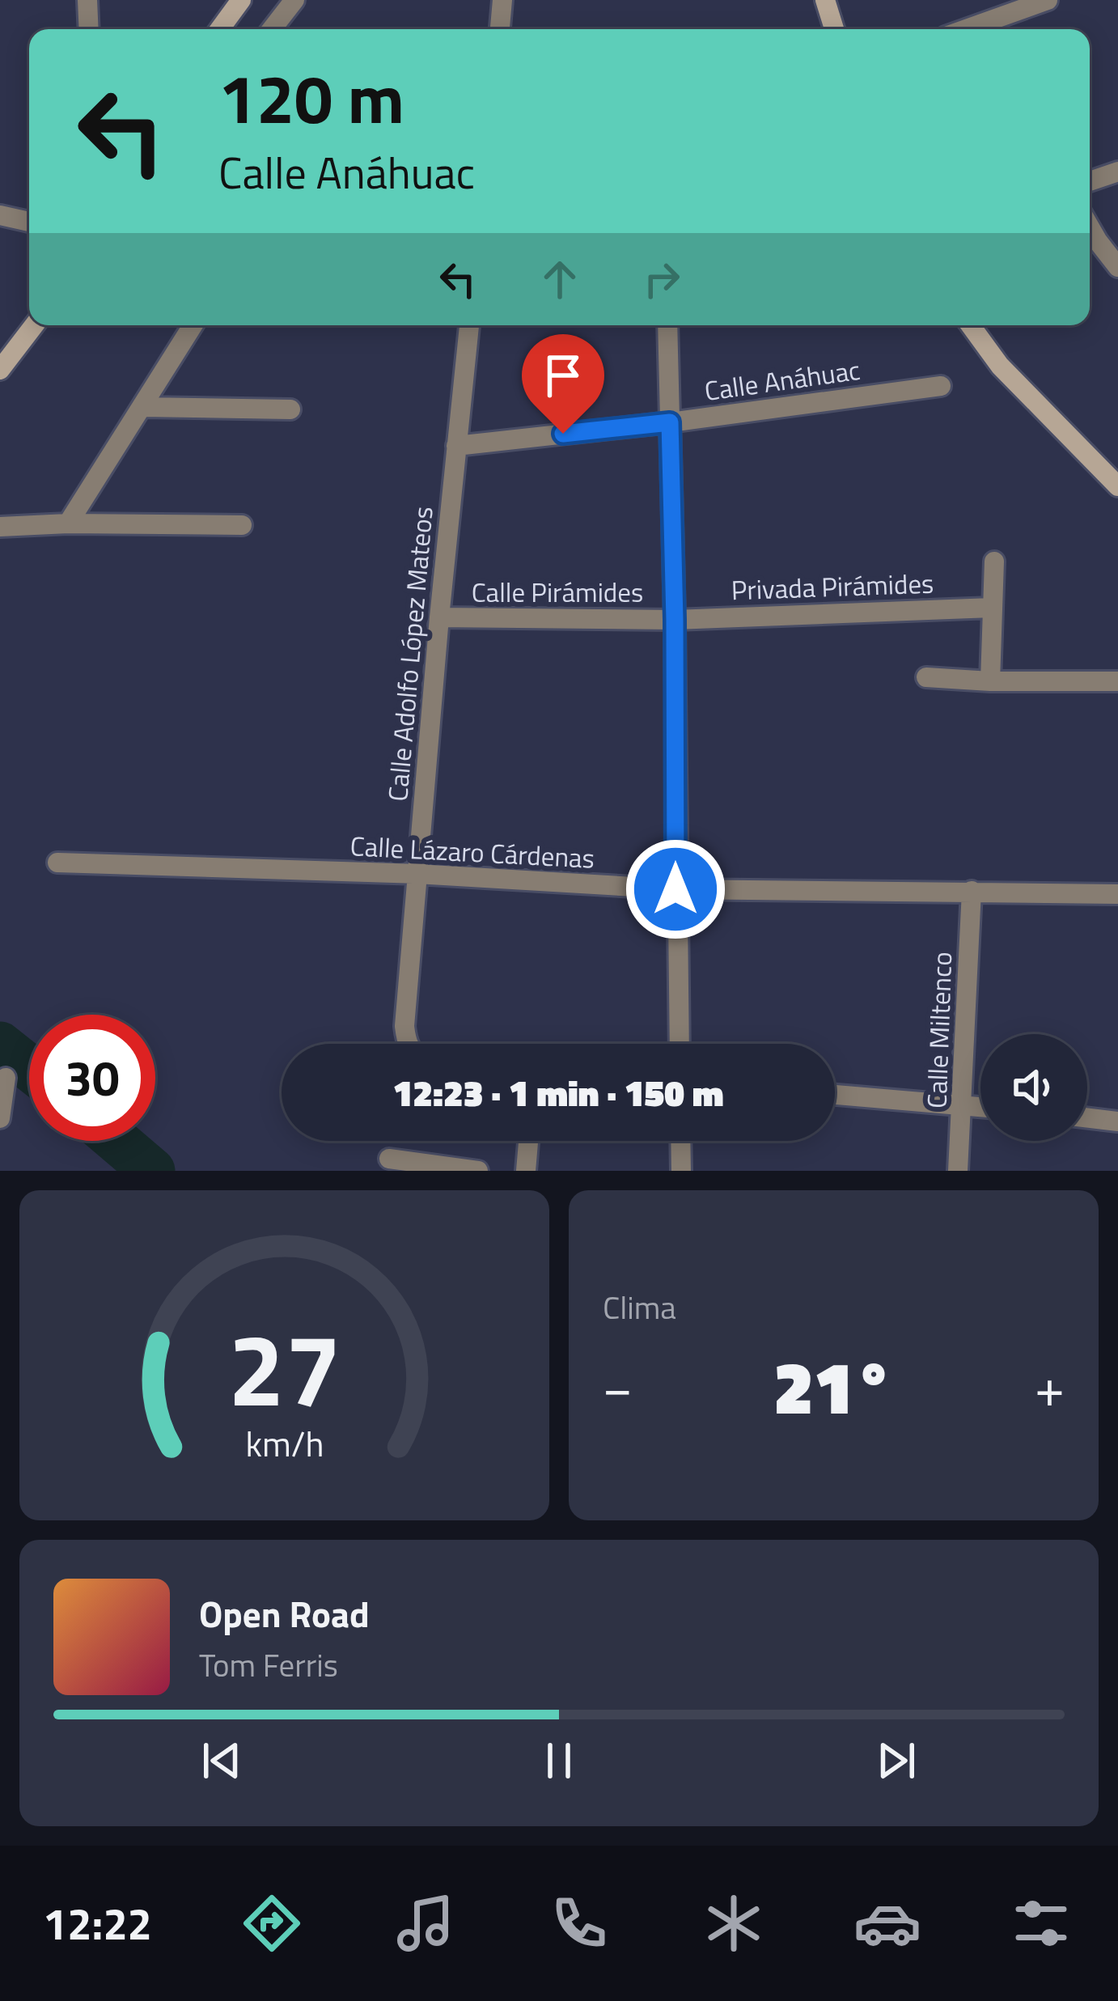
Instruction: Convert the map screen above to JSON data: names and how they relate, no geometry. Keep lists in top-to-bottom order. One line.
{"streets":{"street":["Calle Anáhuac","Privada Pirámides","Calle Pirámides","Calle Adolfo López Mateos","Calle Lázaro Cárdenas","Calle Miltenco"]},"crossings":[["Calle Anáhuac","Calle Adolfo López Mateos"],["Privada Pirámides","Calle Pirámides"],["Calle Pirámides","Calle Adolfo López Mateos"],["Calle Adolfo López Mateos","Calle Lázaro Cárdenas"],["Calle Lázaro Cárdenas","Calle Miltenco"]],"page":{"turn":["120 m","Calle Anáhuac"],"limit":"30","trip":"12:23 · 1 min · 150 m","tile":"Clima","heat":["−","21°","+"],"song":["Open Road","Tom Ferris"],"tabs":"12:22","gauge":["27","km/h"]}}
